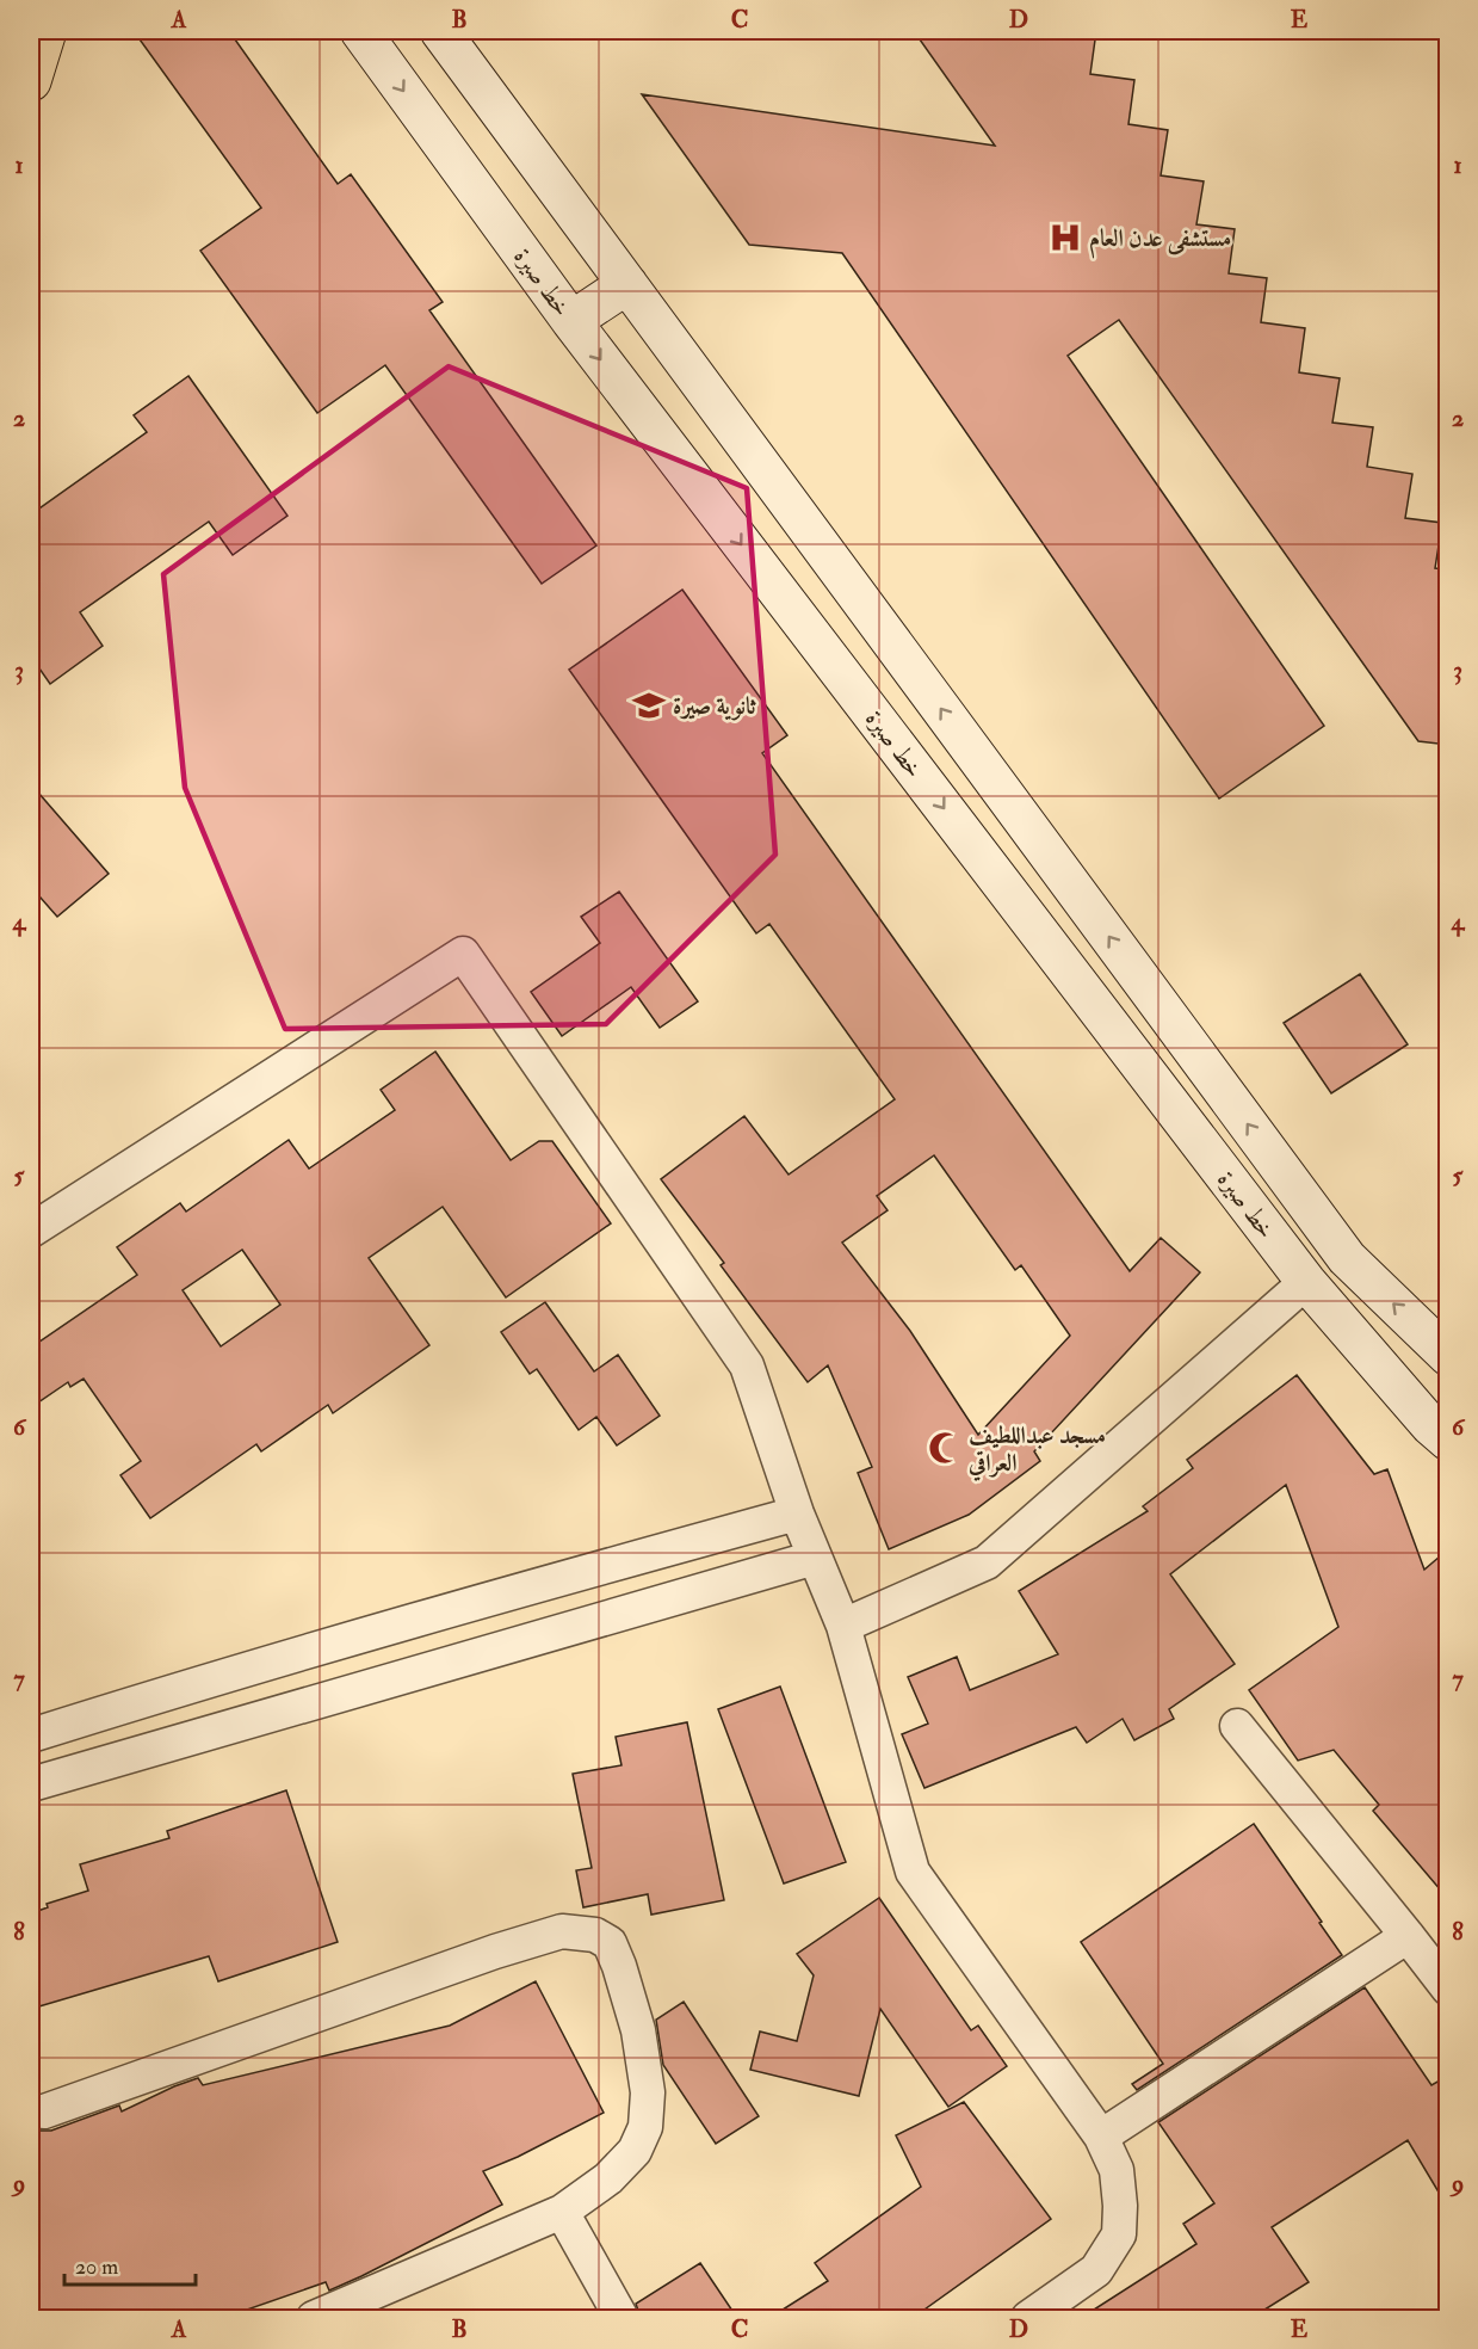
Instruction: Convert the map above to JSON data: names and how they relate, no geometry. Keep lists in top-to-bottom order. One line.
{"streets":{"street":["خط صيرة"]},"places":{"hospital":["مستشفى عدن العام"],"school or university":["ثانوية صيرة"],"mosque":["مسجد عبداللطيف العراقي"]},"scale_bar":"20 m","grid":{"columns":["A","B","C","D","E"],"rows":["1","2","3","4","5","6","7","8","9"]}}
